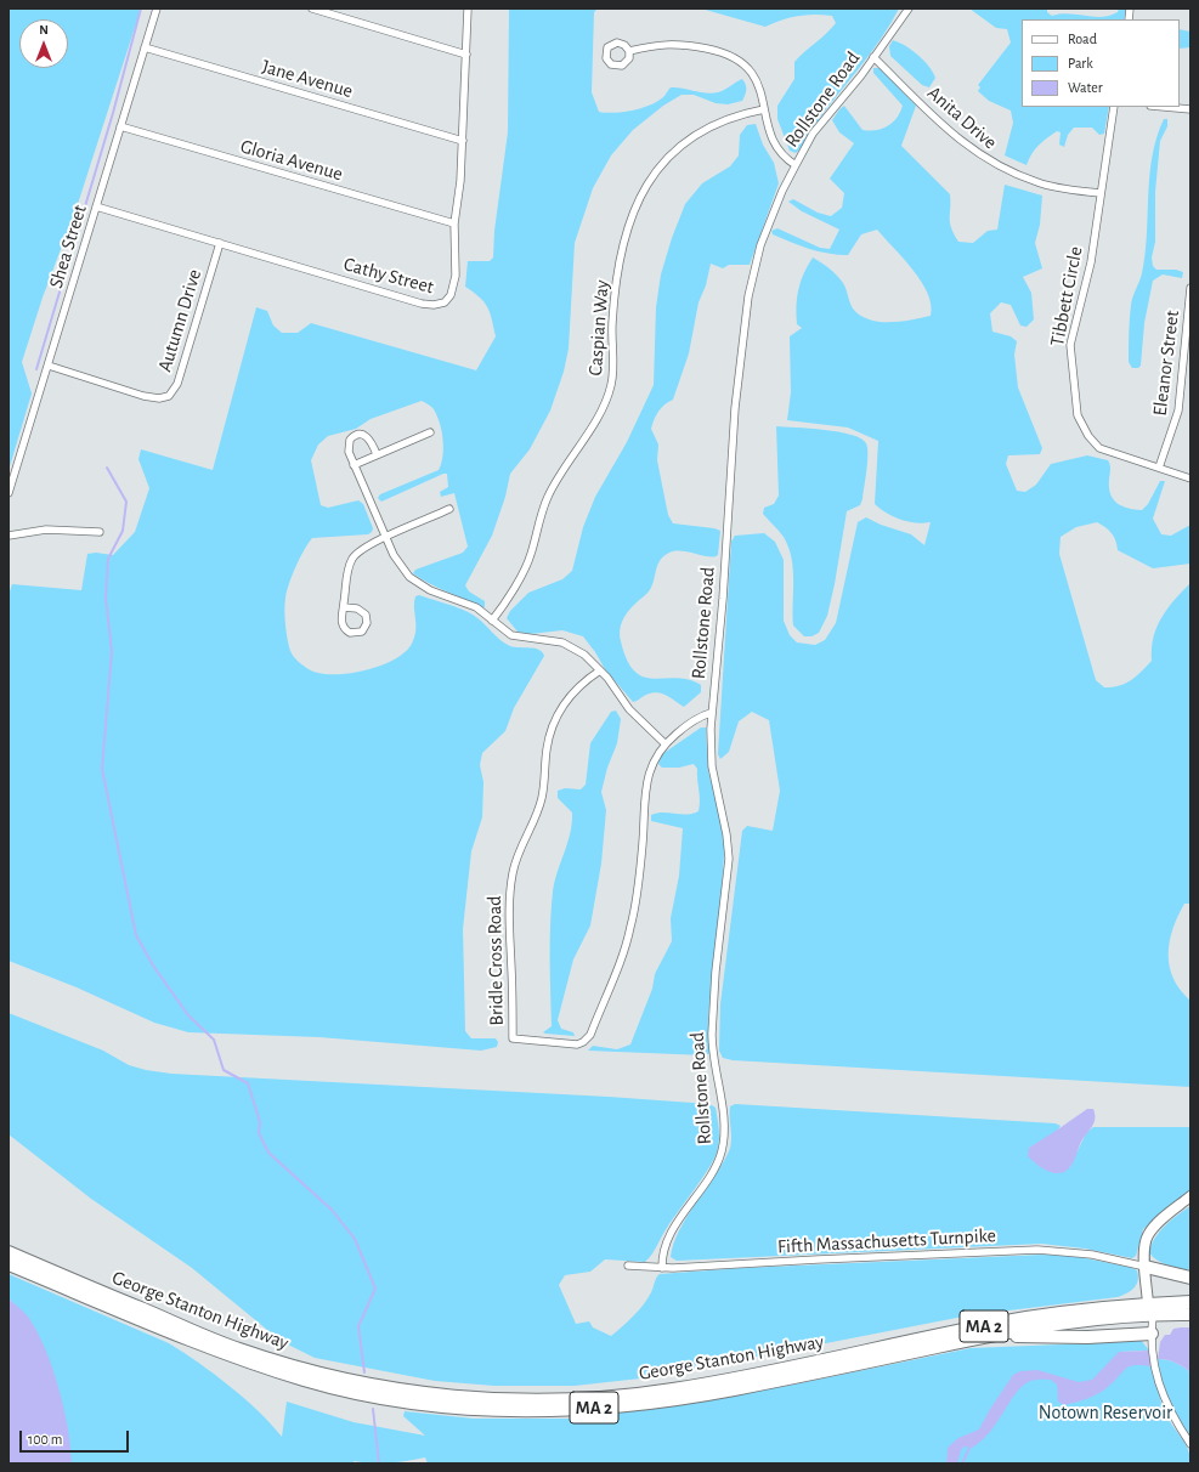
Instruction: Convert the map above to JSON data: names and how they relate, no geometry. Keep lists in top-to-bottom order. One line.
{"streets":{"highway":["George Stanton Highway","MA 2"],"street":["Jane Avenue","Rollstone Road","Anita Drive","Gloria Avenue","Shea Street","Cathy Street","Tibbett Circle","Autumn Drive","Caspian Way","Eleanor Street","Bridle Cross Road","Fifth Massachusetts Turnpike"]},"crossings":[["Jane Avenue","Shea Street"],["Jane Avenue","Cathy Street"],["Rollstone Road","Anita Drive"],["Rollstone Road","Bridle Cross Road"],["Rollstone Road","Fifth Massachusetts Turnpike"],["Anita Drive","Tibbett Circle"],["Gloria Avenue","Shea Street"],["Gloria Avenue","Cathy Street"],["Shea Street","Cathy Street"],["Shea Street","Autumn Drive"],["Cathy Street","Autumn Drive"],["Tibbett Circle","Eleanor Street"]],"parks":["Notown Reservoir"],"legend":["Road","Park","Water"],"scale_bar":"100 m","north":"top"}
